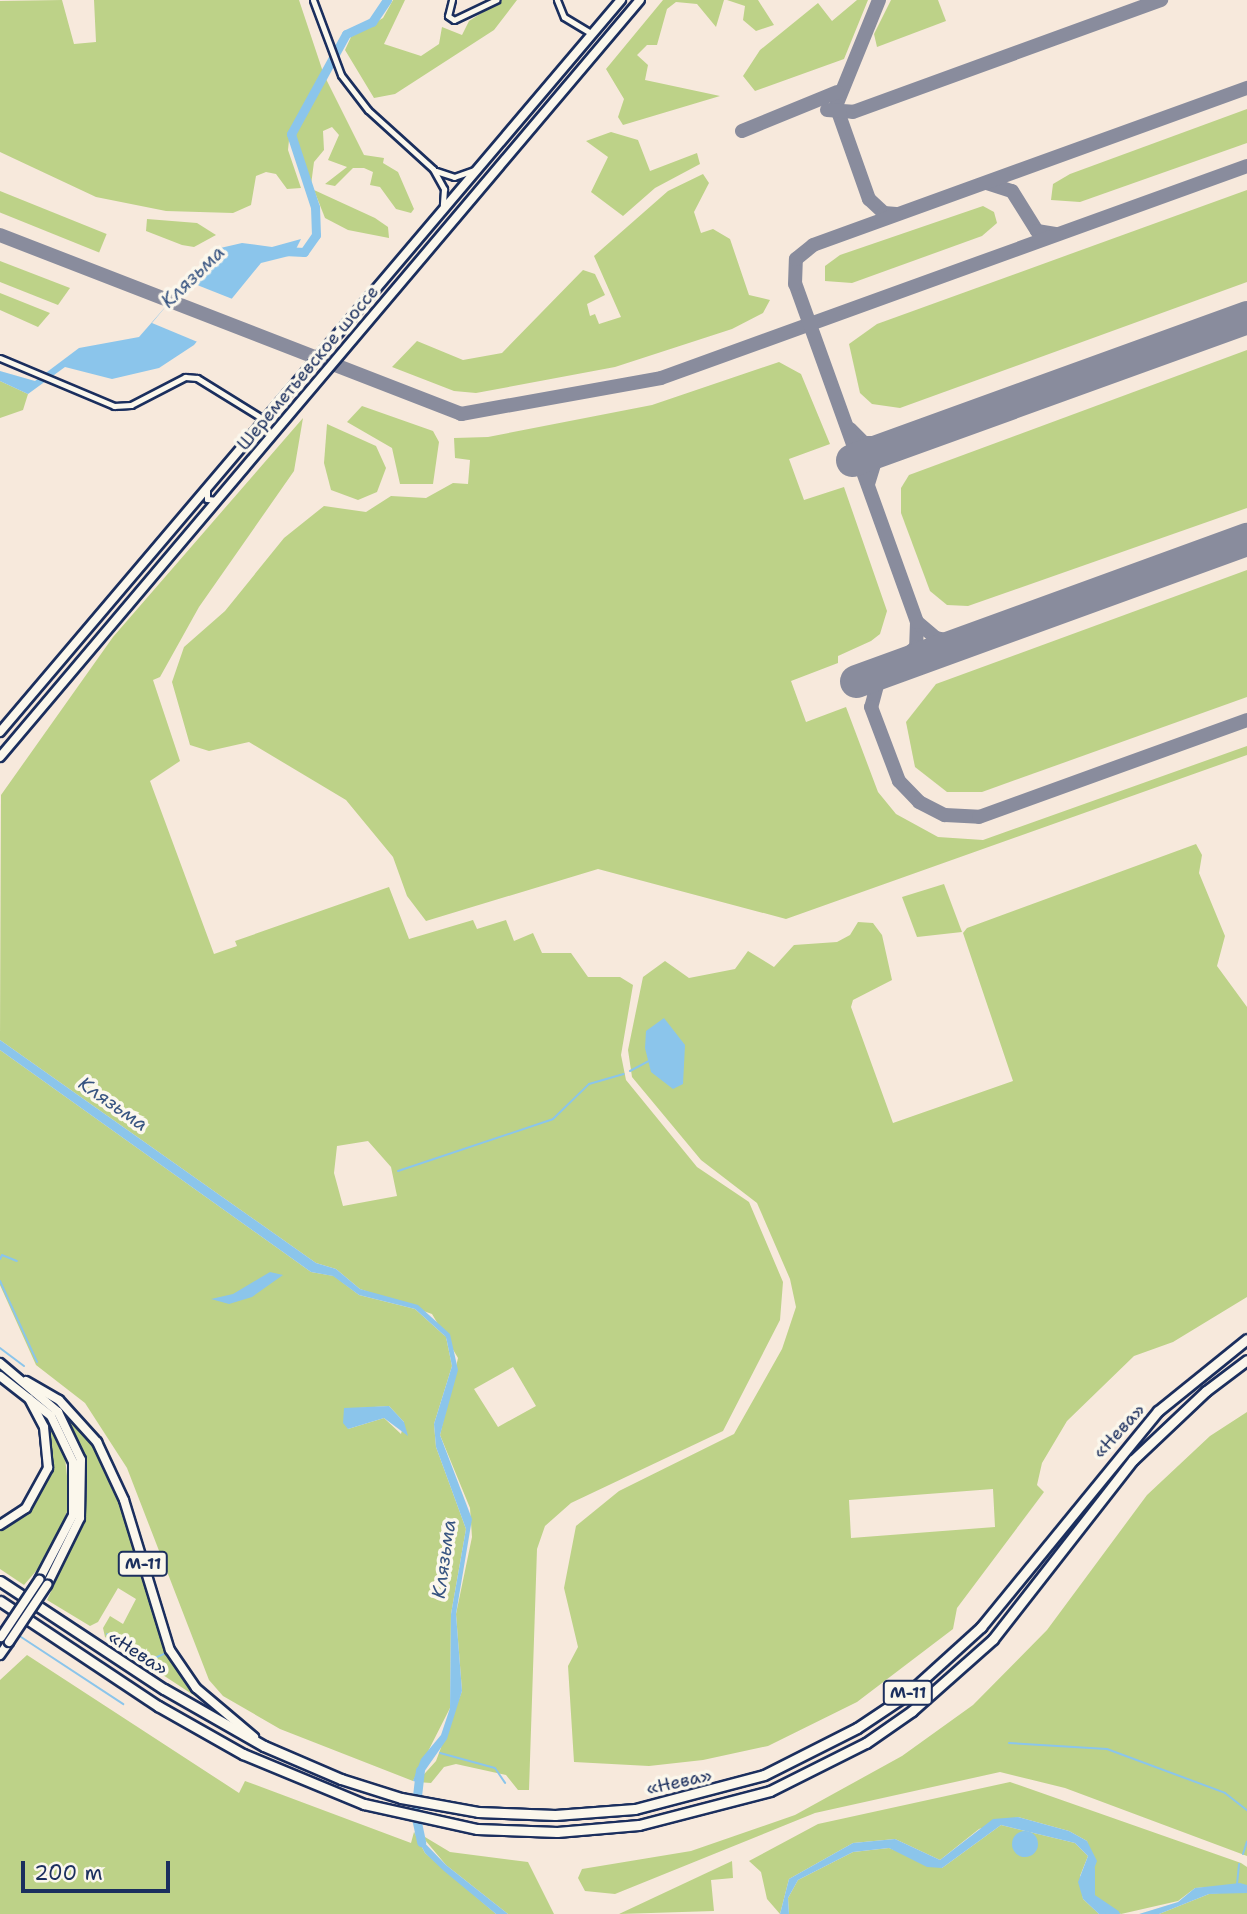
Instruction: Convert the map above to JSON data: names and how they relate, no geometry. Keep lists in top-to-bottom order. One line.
{"streets":{"highway":["«Нева»","М-11"],"main road":["Шереметьевское шоссе"]},"crossings":[["«Нева»","М-11"]],"water":["Клязьма"],"scale_bar":"200 m"}
